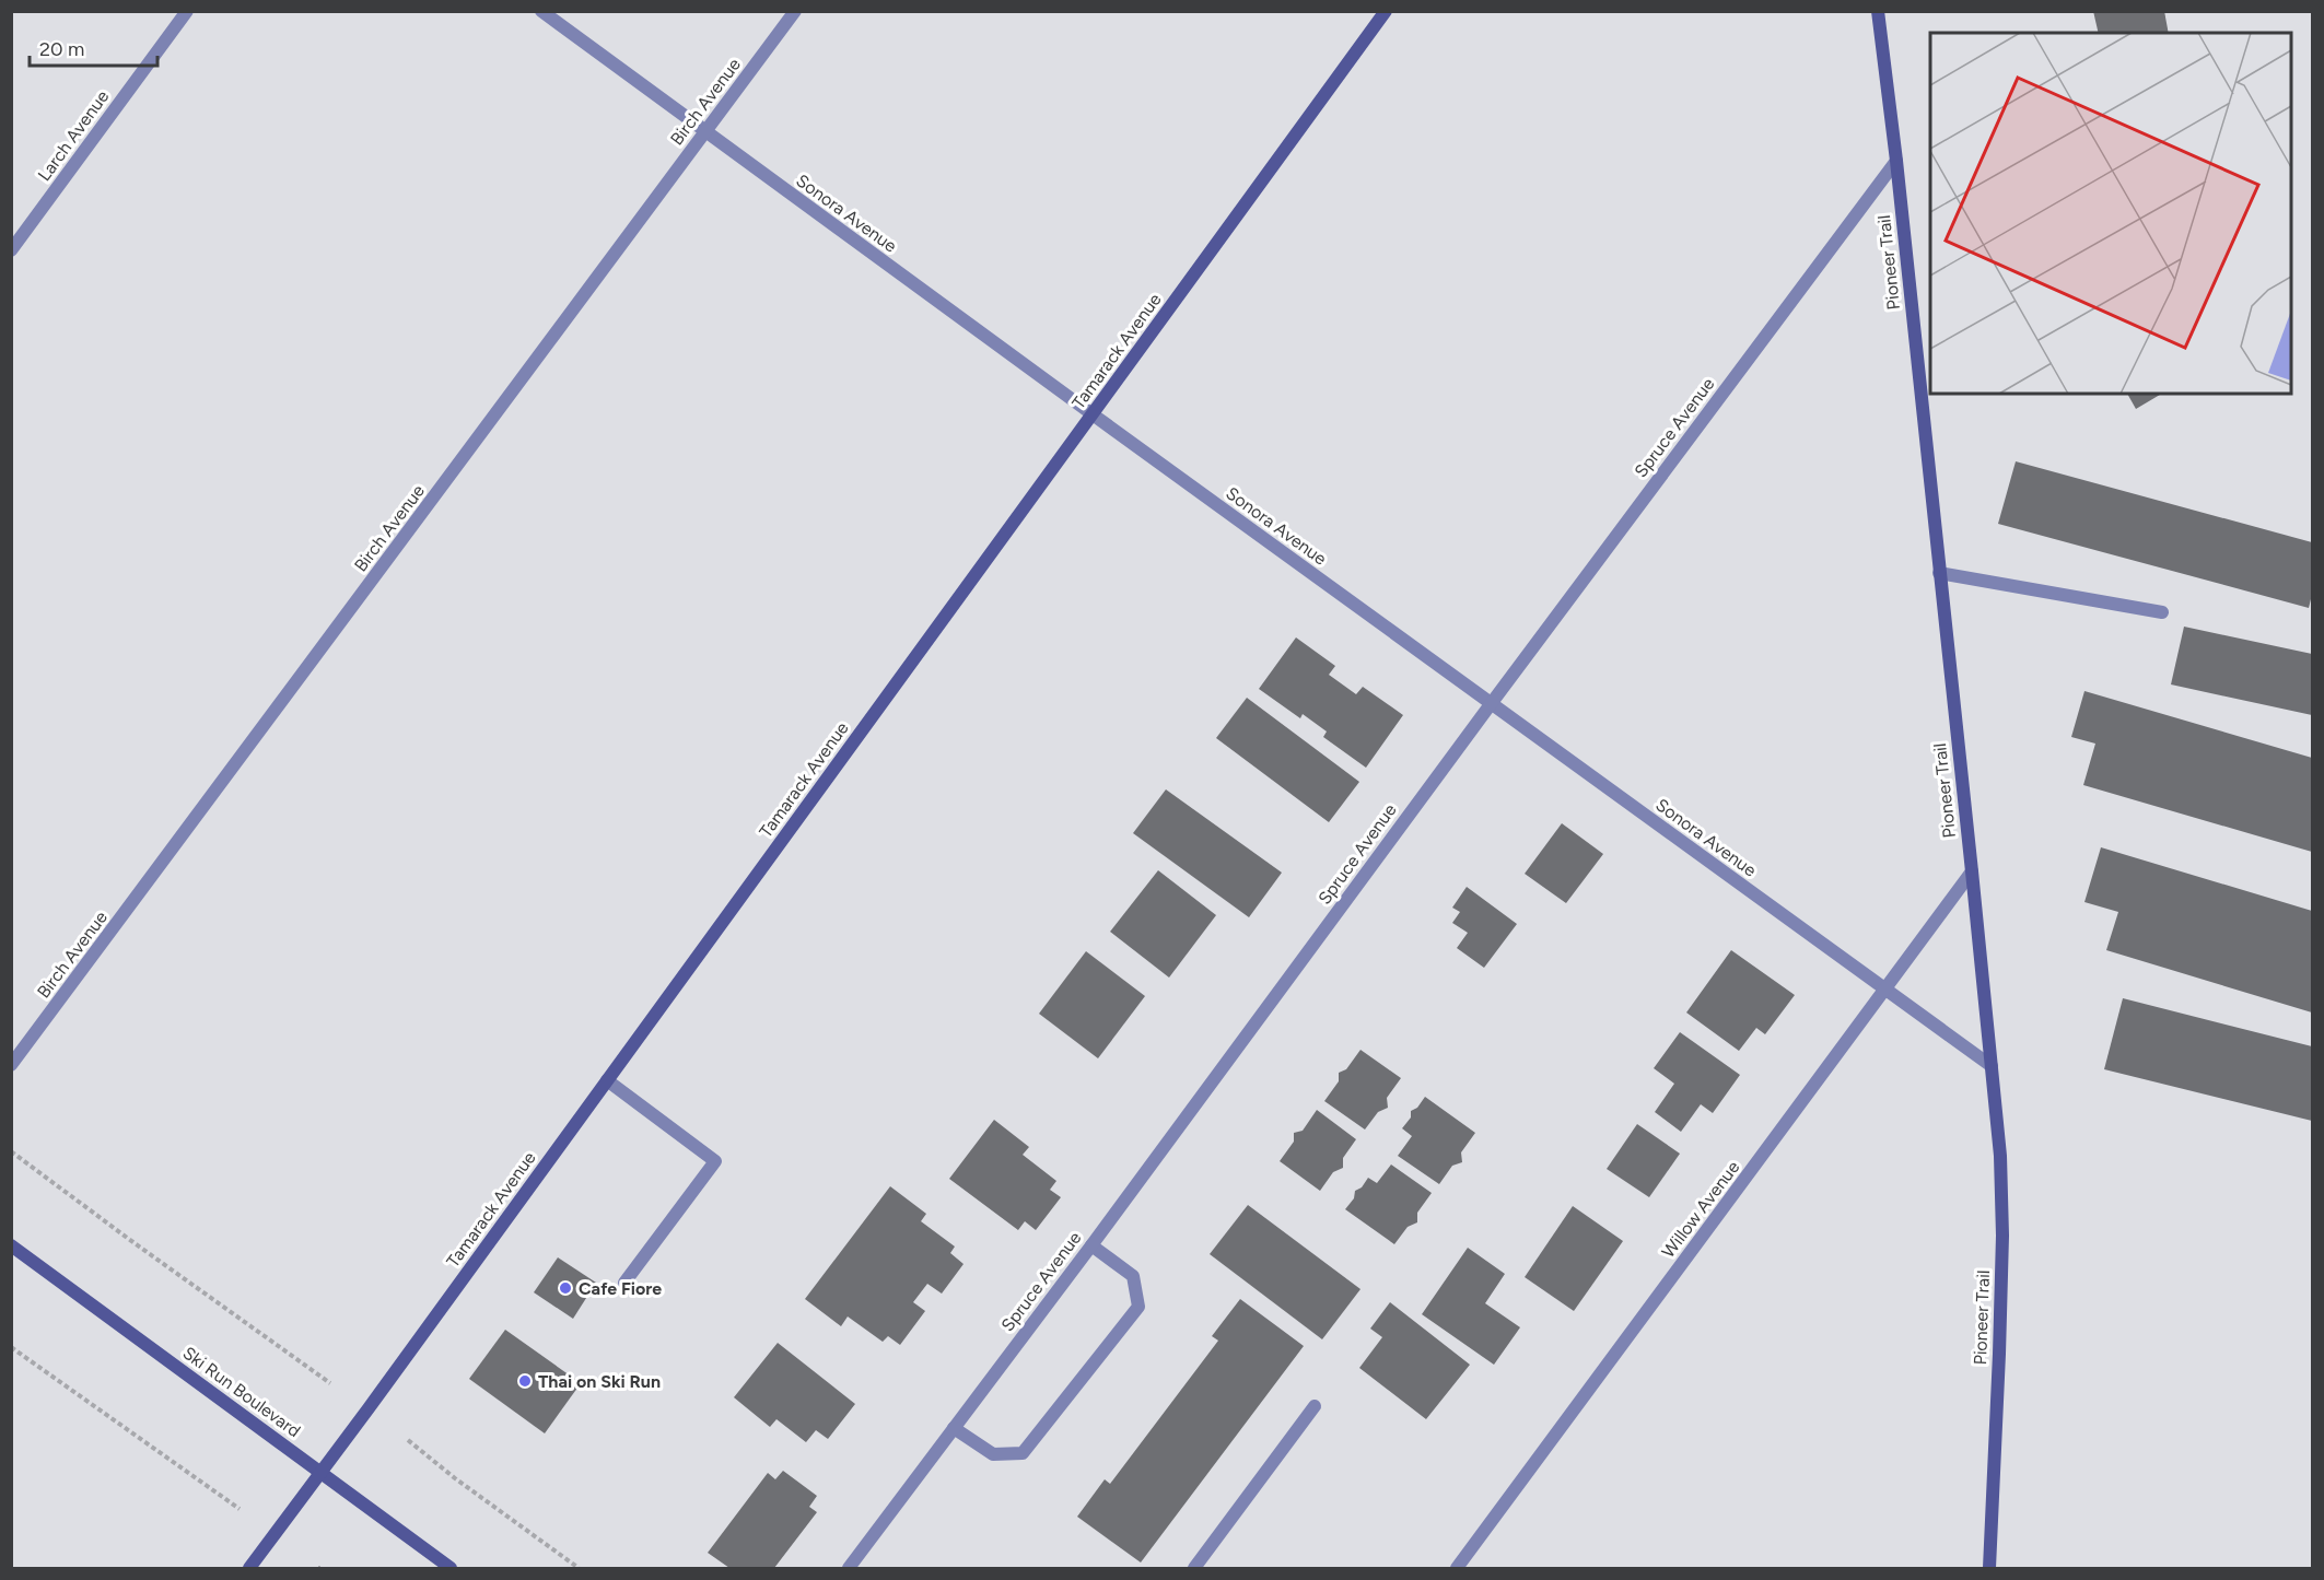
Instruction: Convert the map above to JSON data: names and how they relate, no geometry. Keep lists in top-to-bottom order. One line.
{"streets":{"main road":["Pioneer Trail","Tamarack Avenue","Ski Run Boulevard"],"street":["Birch Avenue","Larch Avenue","Sonora Avenue","Spruce Avenue","Willow Avenue"]},"crossings":[["Birch Avenue","Sonora Avenue"],["Sonora Avenue","Pioneer Trail"],["Sonora Avenue","Tamarack Avenue"],["Sonora Avenue","Spruce Avenue"],["Sonora Avenue","Willow Avenue"],["Pioneer Trail","Spruce Avenue"],["Pioneer Trail","Willow Avenue"],["Tamarack Avenue","Ski Run Boulevard"]],"places":["Cafe Fiore","Thai on Ski Run"],"scale_bar":"20 m"}
